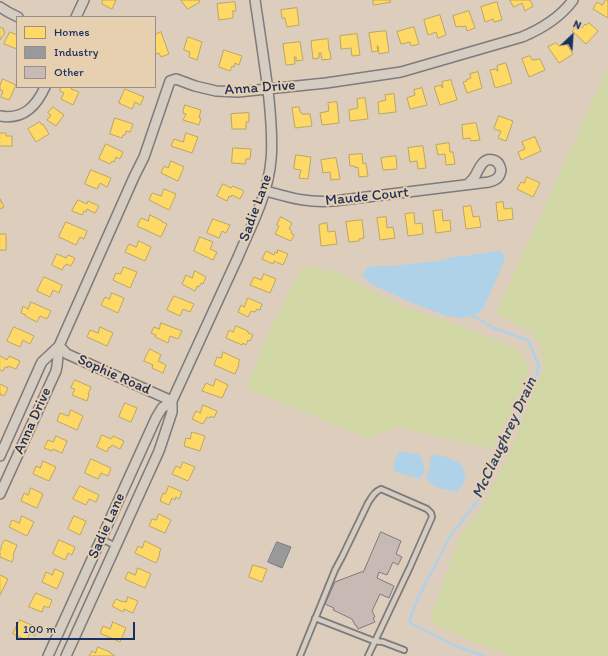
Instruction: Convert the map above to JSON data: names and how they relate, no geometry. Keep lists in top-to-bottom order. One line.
{"streets":{"street":["Anna Drive","Maude Court","Sadie Lane","Sophie Road"]},"crossings":[["Anna Drive","Sadie Lane"],["Anna Drive","Sophie Road"],["Maude Court","Sadie Lane"],["Sadie Lane","Sophie Road"]],"water":["McClaughrey Drain"],"legend":["Homes","Industry","Other"],"scale_bar":"100 m","north":"top right"}
